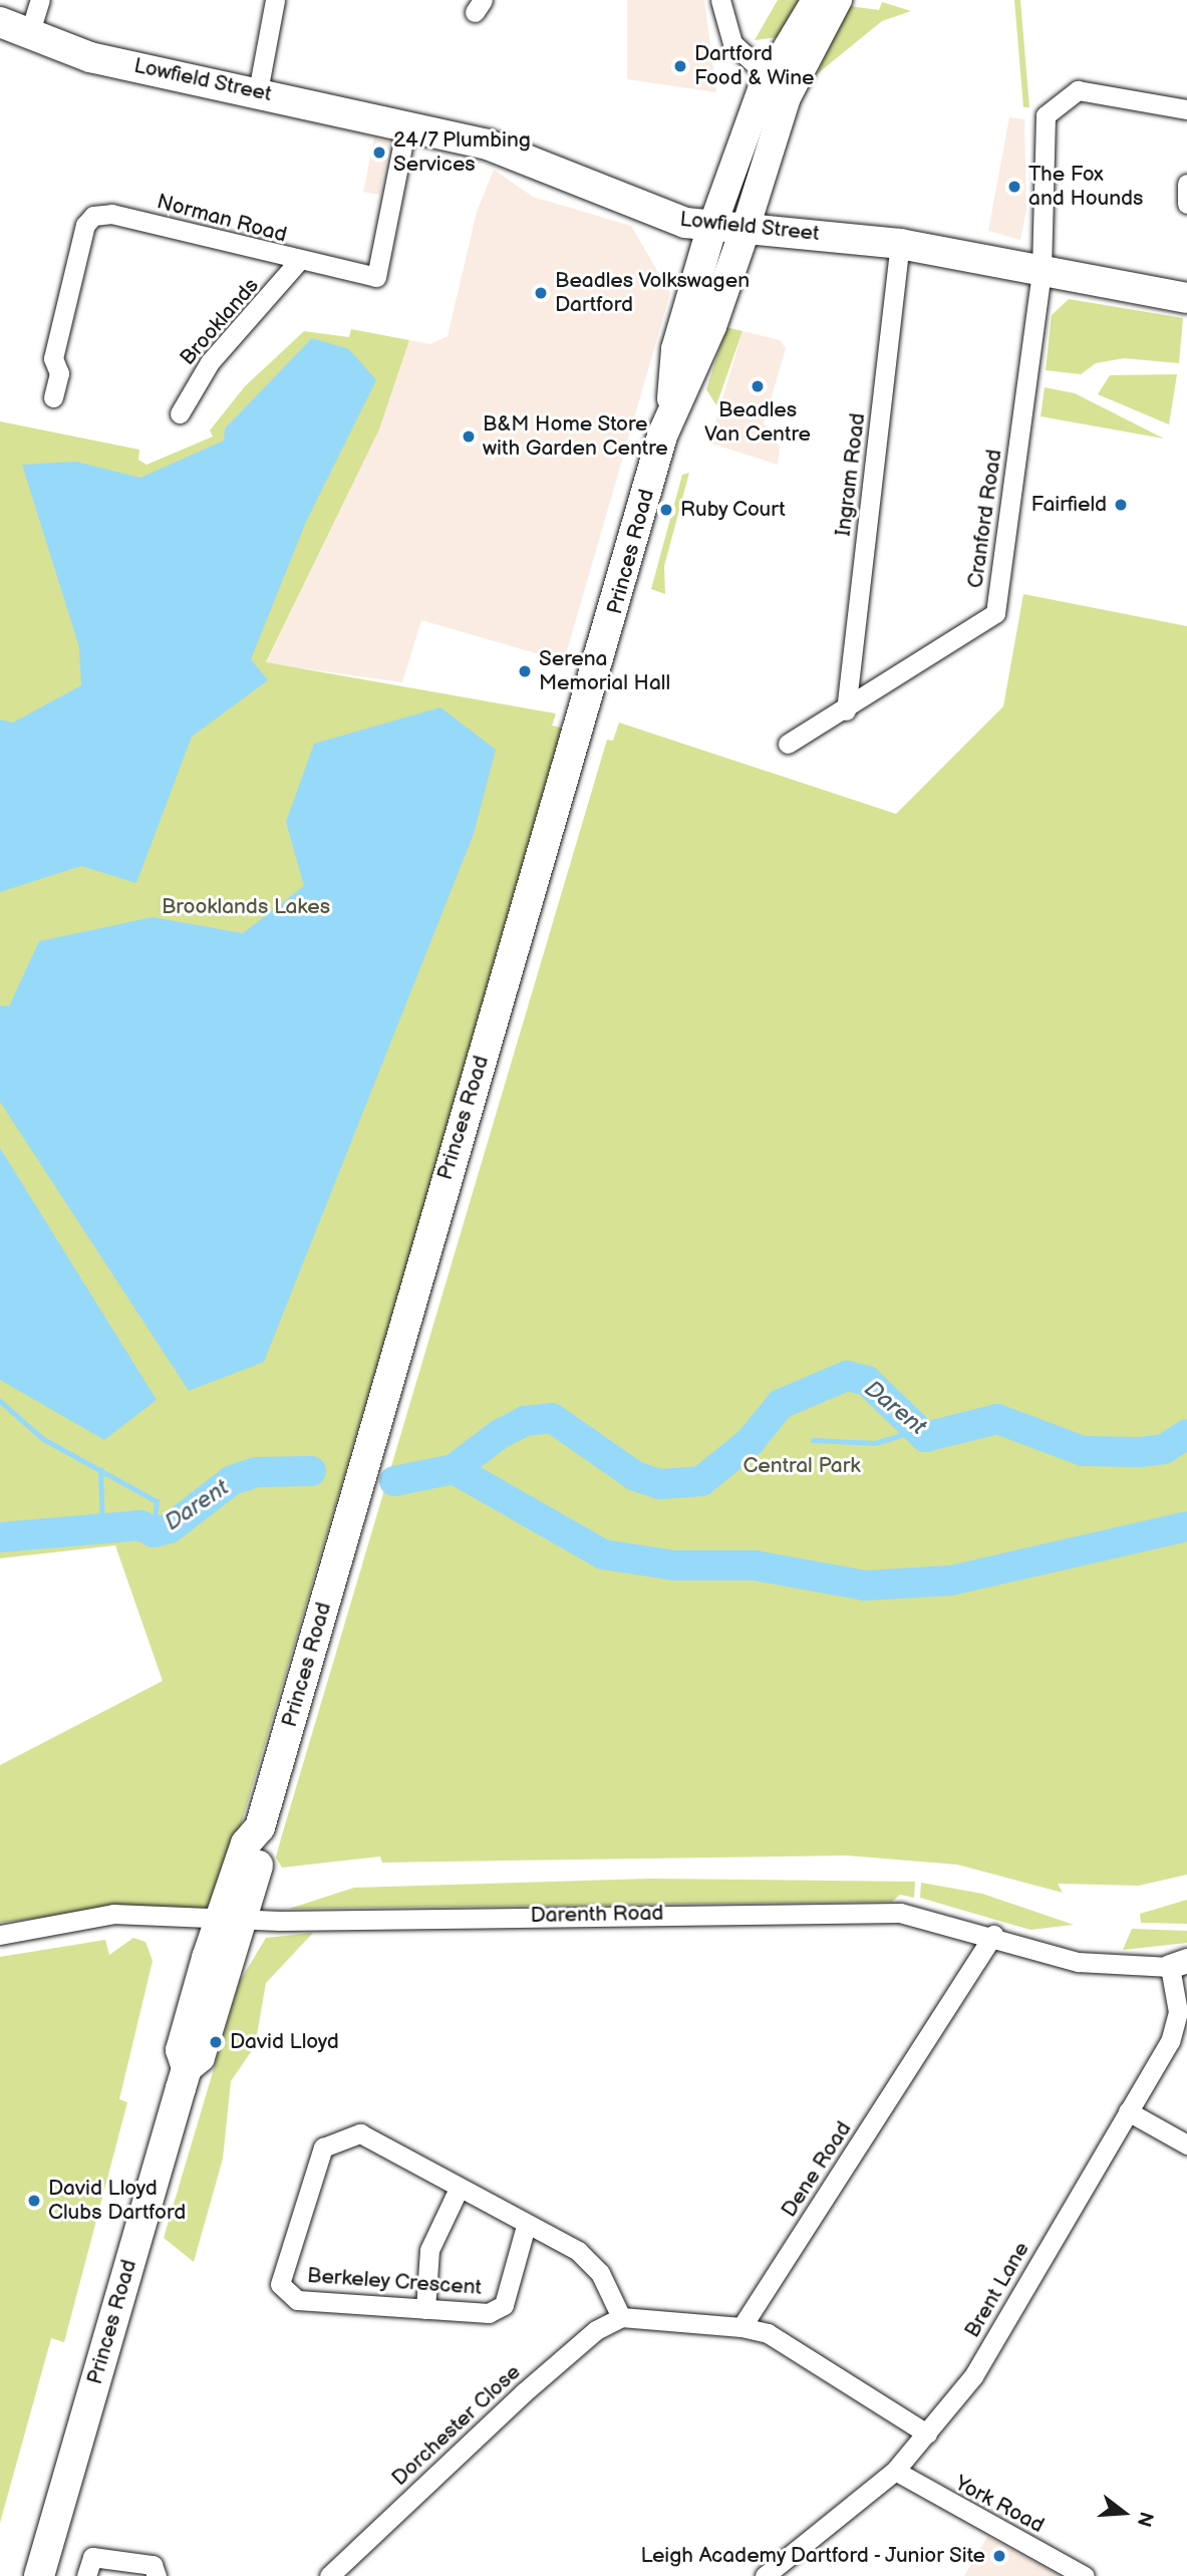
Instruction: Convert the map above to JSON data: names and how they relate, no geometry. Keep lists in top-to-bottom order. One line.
{"streets":{"main road":["Lowfield Street","Princes Road"],"street":["Norman Road","Brooklands","Ingram Road","Cranford Road","Darenth Road","Dene Road","Berkeley Crescent","Brent Lane","Dorchester Close","York Road"]},"crossings":[["Lowfield Street","Norman Road"],["Lowfield Street","Ingram Road"],["Lowfield Street","Cranford Road"],["Lowfield Street","Princes Road"],["Norman Road","Brooklands"],["Ingram Road","Cranford Road"],["Princes Road","Darenth Road"],["Darenth Road","Dene Road"],["Darenth Road","Brent Lane"],["Berkeley Crescent","Dorchester Close"],["Brent Lane","York Road"]],"water":["Darent"],"parks":["Brooklands Lakes","Central Park"],"places":["Dartford Food & Wine","24/7 Plumbing Services","The Fox and Hounds","Beadles Volkswagen Dartford","Beadles Van Centre","B&M Home Store with Garden Centre","Fairfield","Ruby Court","Serena Memorial Hall","David Lloyd","David Lloyd Clubs Dartford","Leigh Academy Dartford - Junior Site"],"north":"right"}
